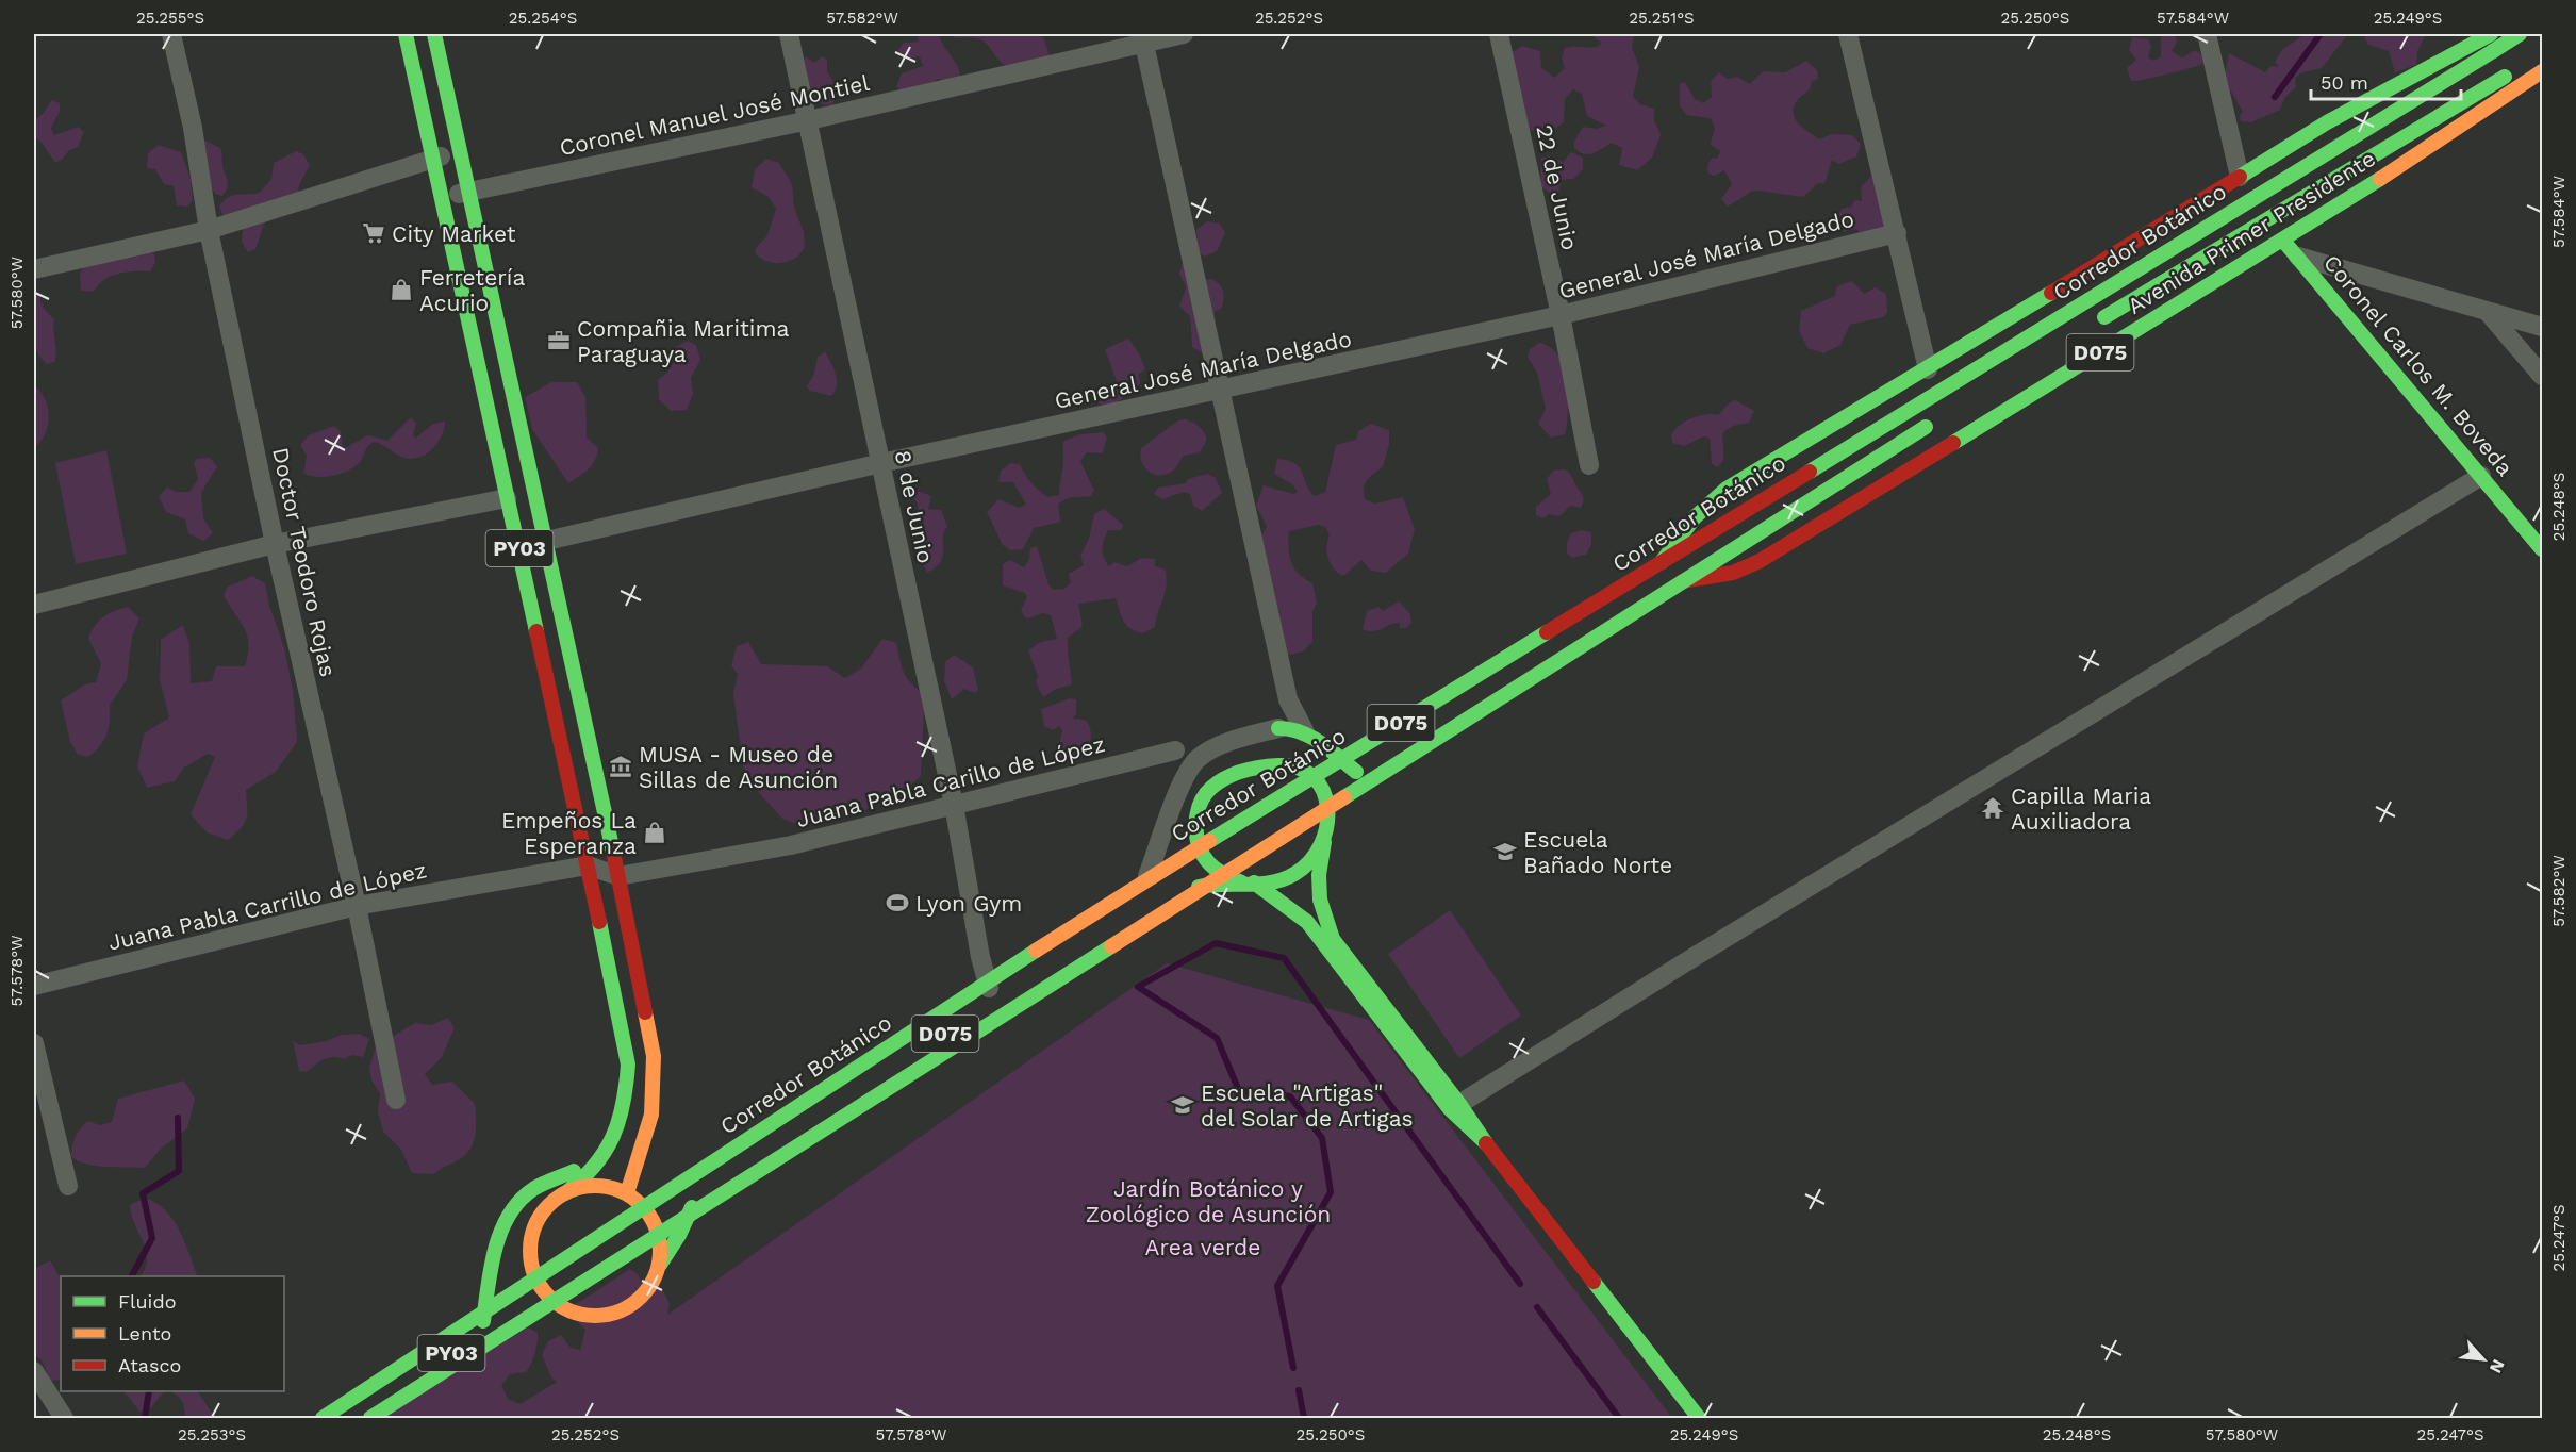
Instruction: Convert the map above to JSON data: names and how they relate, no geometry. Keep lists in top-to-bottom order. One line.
{"streets":{"main road":["Avenida Primer Presidente","Corredor Botánico","D075","Coronel Carlos M. Boveda","PY03"],"street":["Coronel Manuel José Montiel","22 de Junio","General José María Delgado","8 de Junio","Doctor Teodoro Rojas","Juana Pabla Carillo de López","Juana Pabla Carrillo de López"]},"crossings":[["Coronel Manuel José Montiel","8 de Junio"],["Coronel Manuel José Montiel","PY03"],["22 de Junio","General José María Delgado"],["Avenida Primer Presidente","Coronel Carlos M. Boveda"],["Avenida Primer Presidente","8 de Junio"],["Avenida Primer Presidente","PY03"],["General José María Delgado","8 de Junio"],["General José María Delgado","PY03"],["8 de Junio","Juana Pabla Carillo de López"],["PY03","Juana Pabla Carillo de López"],["PY03","Juana Pabla Carrillo de López"],["Doctor Teodoro Rojas","Juana Pabla Carrillo de López"],["Juana Pabla Carillo de López","Juana Pabla Carrillo de López"]],"parks":["Jardín Botánico y Zoológico de Asunción","Area verde"],"places":{"supermarket":["City Market"],"shop":["Ferretería Acurio","Empeños La Esperanza"],"office":["Compañia Maritima Paraguaya"],"museum":["MUSA - Museo de Sillas de Asunción"],"temple":["Capilla Maria Auxiliadora"],"school or university":["Escuela Bañado Norte","Escuela \"Artigas\" del Solar de Artigas"],"sports":["Lyon Gym"]},"legend":["Fluido","Lento","Atasco"],"scale_bar":"50 m","north":"bottom right","coordinates":["25.255°S","25.254°S","57.582°W","25.252°S","25.251°S","25.250°S","57.584°W","25.249°S","57.580°W","25.248°S","57.578°W","25.247°S","25.253°S"]}
